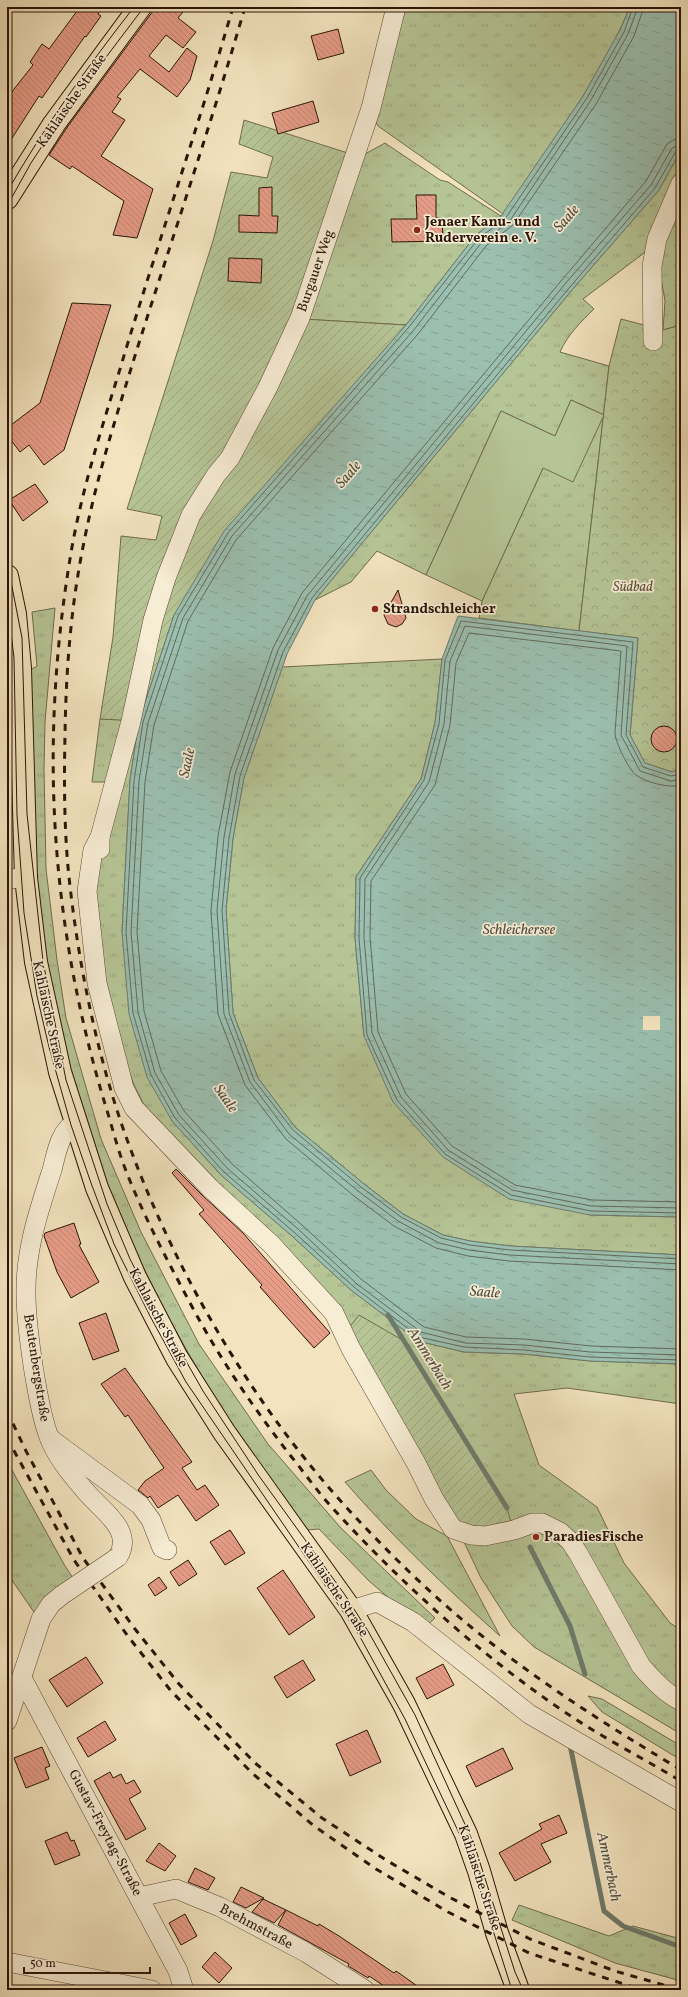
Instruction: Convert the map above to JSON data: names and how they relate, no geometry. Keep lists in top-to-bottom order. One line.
{"streets":{"main road":["Kahlaische Straße"],"street":["Burgauer Weg","Beutenbergstraße","Gustav-Freytag-Straße","Brehmstraße"]},"crossings":[["Kahlaische Straße","Beutenbergstraße"],["Beutenbergstraße","Gustav-Freytag-Straße"],["Gustav-Freytag-Straße","Brehmstraße"]],"water":["Saale","Schleichersee","Ammerbach"],"parks":["Südbad"],"places":["Jenaer Kanu- und Ruderverein e. V.","Strandschleicher","ParadiesFische"],"scale_bar":"50 m"}
